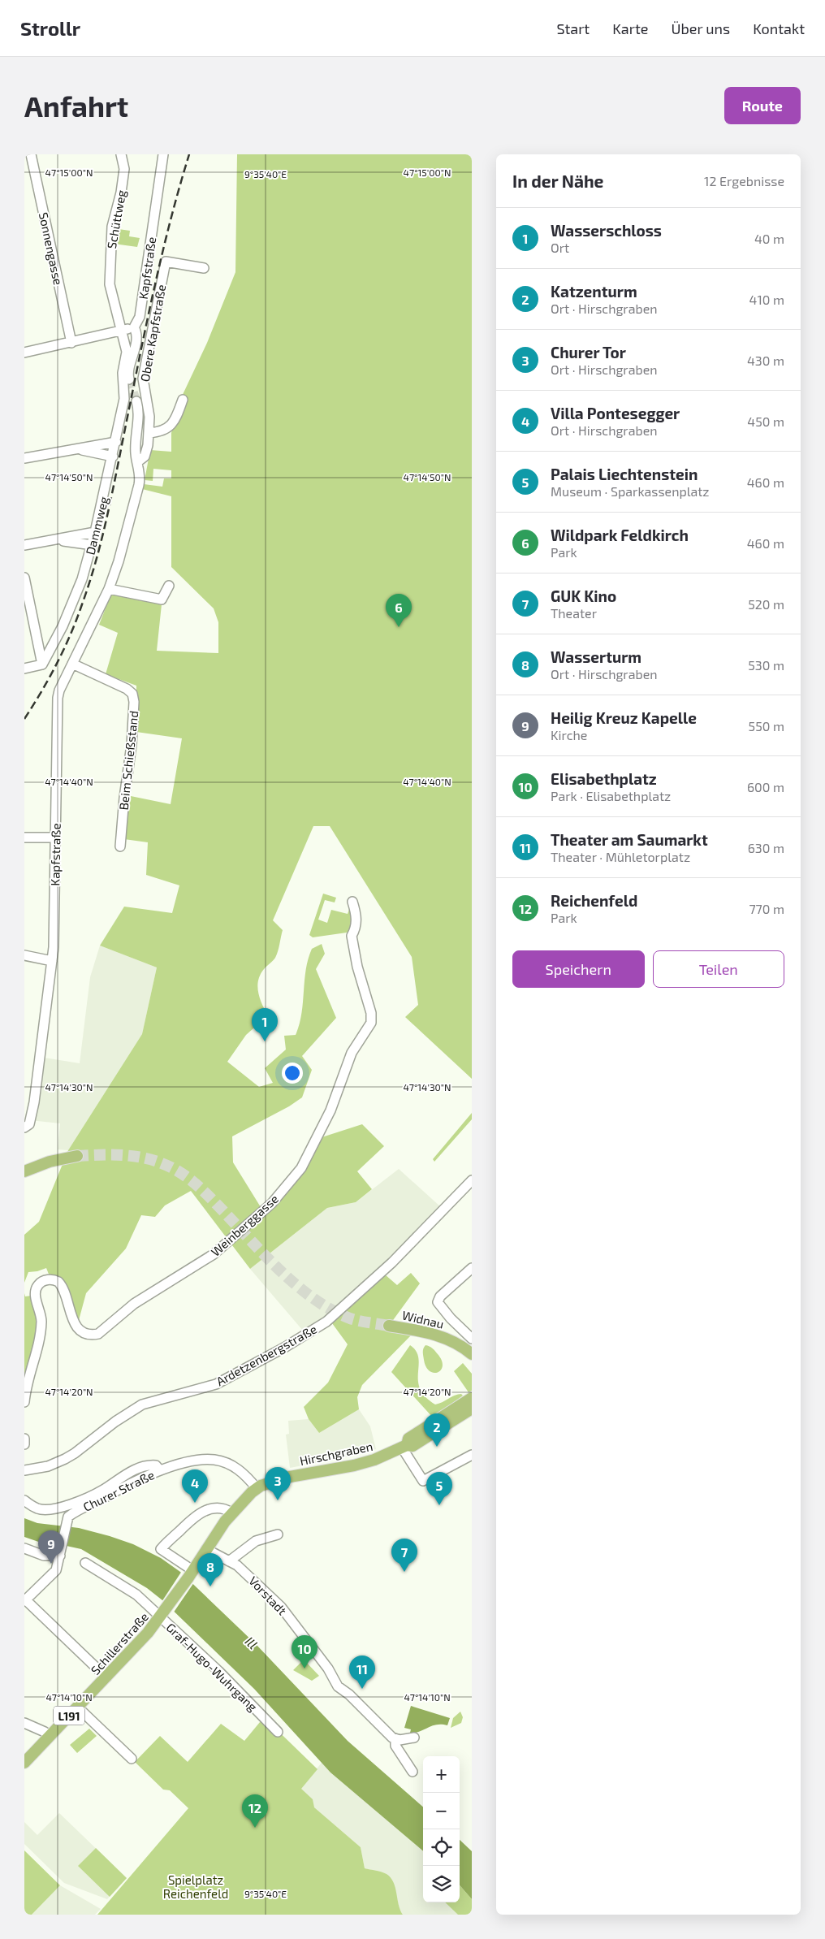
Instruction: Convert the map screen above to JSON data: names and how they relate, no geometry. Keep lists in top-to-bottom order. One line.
{"streets":{"main road":["Widnau","Hirschgraben","Schillerstraße","L191"],"street":["Schüttweg","Sonnengasse","Kapfstraße","Obere Kapfstraße","Dammweg","Beim Schießstand","Weinberggasse","Ardetzenbergstraße","Churer Straße","Vorstadt","Graf-Hugo-Wuhrgang"]},"crossings":[["Schüttweg","Dammweg"],["Kapfstraße","Obere Kapfstraße"],["Kapfstraße","Beim Schießstand"],["Hirschgraben","Churer Straße"],["Hirschgraben","Vorstadt"],["Hirschgraben","L191"],["Schillerstraße","Graf-Hugo-Wuhrgang"],["Schillerstraße","L191"],["Graf-Hugo-Wuhrgang","L191"]],"water":["Ill"],"parks":["Spielplatz Reichenfeld"],"page":{"header":"Strollr","nav":["Start","Karte","Über uns","Kontakt"],"buttons":["Route",["Speichern","Teilen"]],"title":"Anfahrt","heading":["In der Nähe","12 Ergebnisse"],"list":[{"mark":"1","name":"Wasserschloss","note":"Ort","value":"40 m"},{"mark":"2","name":"Katzenturm","note":"Ort · Hirschgraben","value":"410 m"},{"mark":"3","name":"Churer Tor","note":"Ort · Hirschgraben","value":"430 m"},{"mark":"4","name":"Villa Pontesegger","note":"Ort · Hirschgraben","value":"450 m"},{"mark":"5","name":"Palais Liechtenstein","note":"Museum · Sparkassenplatz","value":"460 m"},{"mark":"6","name":"Wildpark Feldkirch","note":"Park","value":"460 m"},{"mark":"7","name":"GUK Kino","note":"Theater","value":"520 m"},{"mark":"8","name":"Wasserturm","note":"Ort · Hirschgraben","value":"530 m"},{"mark":"9","name":"Heilig Kreuz Kapelle","note":"Kirche","value":"550 m"},{"mark":"10","name":"Elisabethplatz","note":"Park · Elisabethplatz","value":"600 m"},{"mark":"11","name":"Theater am Saumarkt","note":"Theater · Mühletorplatz","value":"630 m"},{"mark":"12","name":"Reichenfeld","note":"Park","value":"770 m"}],"pins":["6","1","2","3","4","5","9","7","8","10","11","12"],"map_buttons":["+","−"]},"coordinates":["47°15'00\"N","9°35'40\"E","47°14'50\"N","47°14'40\"N","47°14'30\"N","47°14'20\"N","47°14'10\"N"]}
